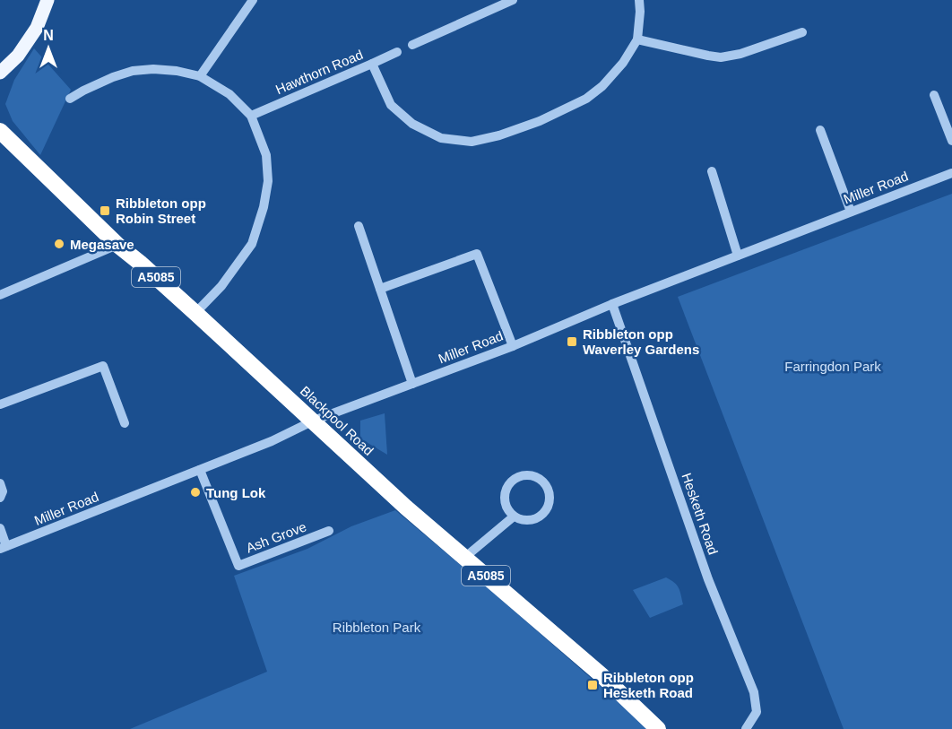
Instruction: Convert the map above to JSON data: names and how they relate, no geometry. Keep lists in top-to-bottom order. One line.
{"streets":{"highway":["A5085","Blackpool Road"],"street":["Hawthorn Road","Miller Road","Hesketh Road","Ash Grove"]},"crossings":[["Miller Road","Blackpool Road"],["Miller Road","Hesketh Road"],["Miller Road","Ash Grove"]],"parks":["Farringdon Park","Ribbleton Park"],"places":{"transit":["Ribbleton opp Robin Street","Ribbleton opp Waverley Gardens","Ribbleton opp Hesketh Road"],"other":["Megasave","Tung Lok"]},"north":"top"}
